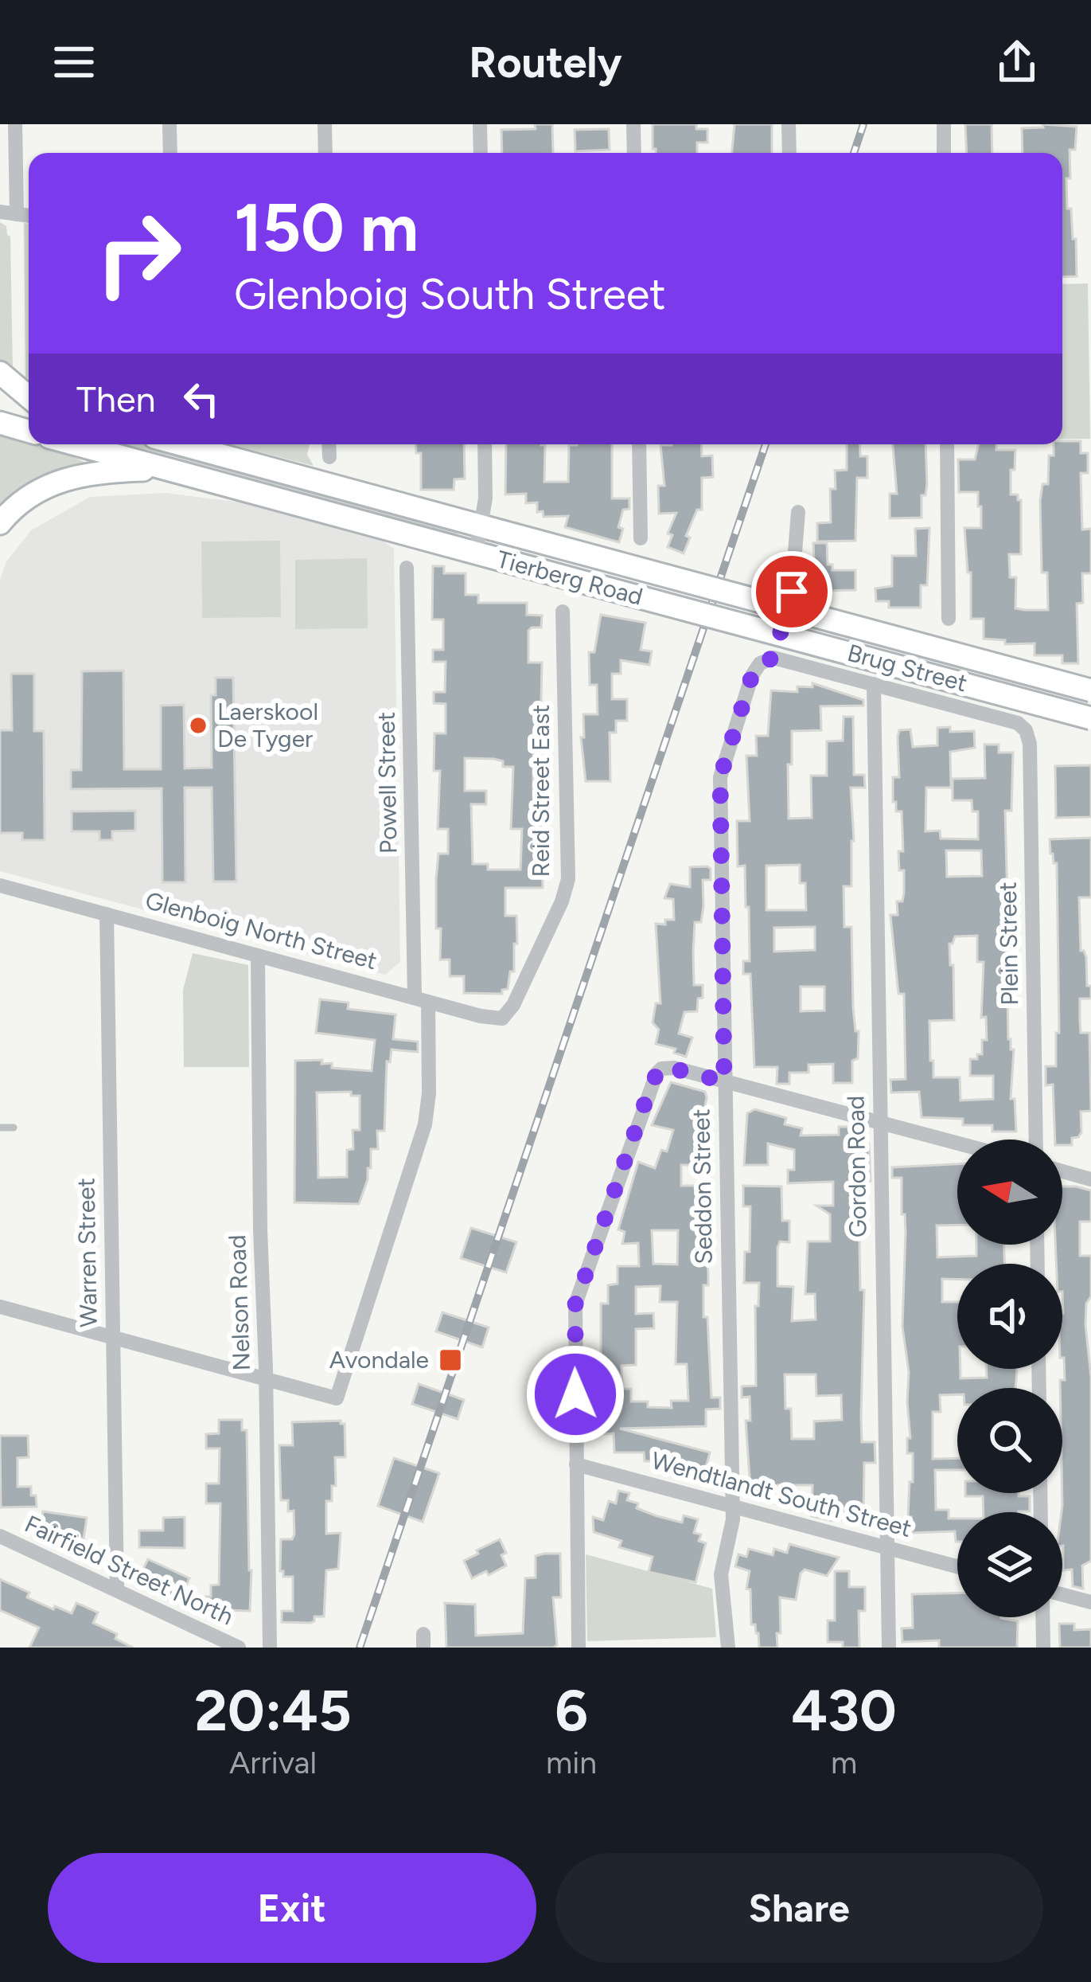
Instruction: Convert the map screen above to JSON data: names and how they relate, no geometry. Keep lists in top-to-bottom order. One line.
{"streets":{"main road":["Tierberg Road"],"street":["Brug Street","Powell Street","Reid Street East","Glenboig North Street","Plein Street","Gordon Road","Seddon Street","Warren Street","Nelson Road","Wendtlandt South Street","Fairfield Street North"]},"crossings":[["Brug Street","Plein Street"],["Brug Street","Gordon Road"],["Brug Street","Seddon Street"],["Powell Street","Glenboig North Street"],["Powell Street","Nelson Road"],["Reid Street East","Glenboig North Street"],["Glenboig North Street","Warren Street"],["Glenboig North Street","Nelson Road"],["Gordon Road","Wendtlandt South Street"],["Seddon Street","Wendtlandt South Street"],["Warren Street","Fairfield Street North"]],"places":{"other":["Laerskool De Tyger"],"transit":["Avondale"]},"north":"left","page":{"header":"Routely","turn":["150 m","Glenboig South Street"],"then":"Then","eta":["20:45","Arrival","6","min","430","m"],"buttons":["Exit","Share"]}}
